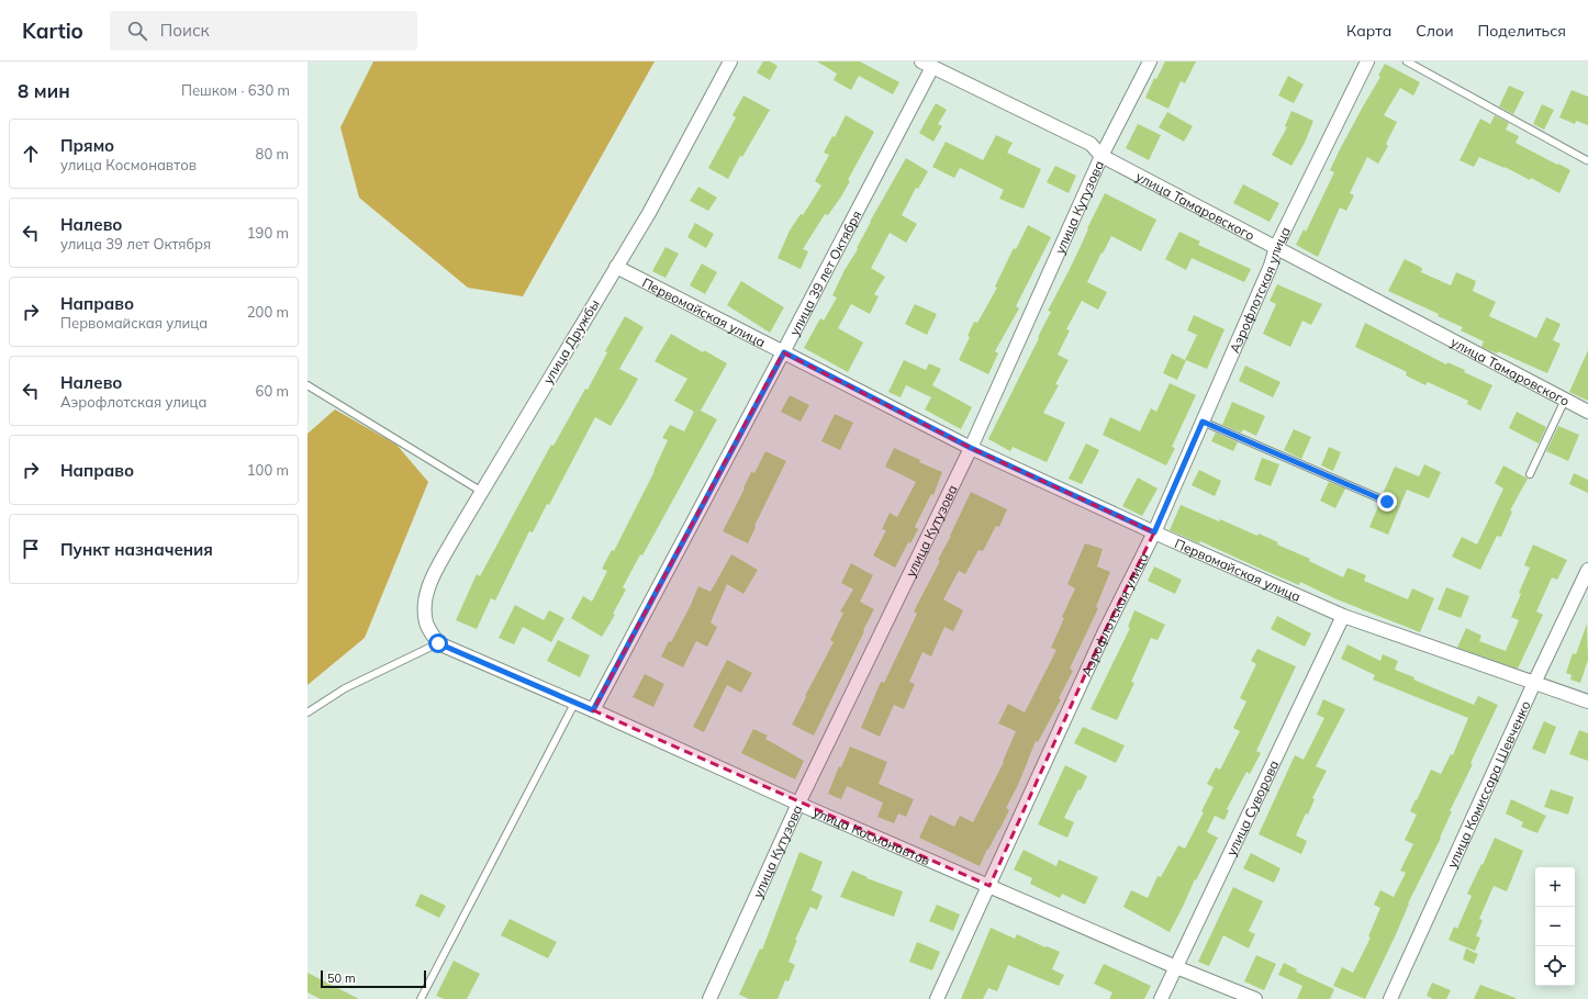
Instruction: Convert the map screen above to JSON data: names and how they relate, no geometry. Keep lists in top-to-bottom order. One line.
{"streets":{"street":["улица Тамаровского","улица Кутузова","улица 39 лет Октября","Аэрофлотская улица","Первомайская улица","улица Дружбы","улица Комиссара Шевченко","улица Суворова","улица Космонавтов"]},"crossings":[["улица Тамаровского","улица Кутузова"],["улица Тамаровского","улица 39 лет Октября"],["улица Тамаровского","Аэрофлотская улица"],["улица Кутузова","Первомайская улица"],["улица Кутузова","улица Космонавтов"],["улица 39 лет Октября","Первомайская улица"],["улица 39 лет Октября","улица Космонавтов"],["Аэрофлотская улица","Первомайская улица"],["Аэрофлотская улица","улица Космонавтов"],["Первомайская улица","улица Дружбы"],["Первомайская улица","улица Комиссара Шевченко"],["Первомайская улица","улица Суворова"],["улица Дружбы","улица Космонавтов"],["улица Суворова","улица Космонавтов"]],"scale_bar":"50 m","page":{"header":"Kartio","search":"Поиск","nav":["Карта","Слои","Поделиться"],"heading":["8 мин","Пешком · 630 m"],"list":[["Прямо","улица Космонавтов","80 m"],["Налево","улица 39 лет Октября","190 m"],["Направо","Первомайская улица","200 m"],["Налево","Аэрофлотская улица","60 m"],["Направо","100 m"],"Пункт назначения"],"map_buttons":["+","−"],"scale":"50 m"}}
